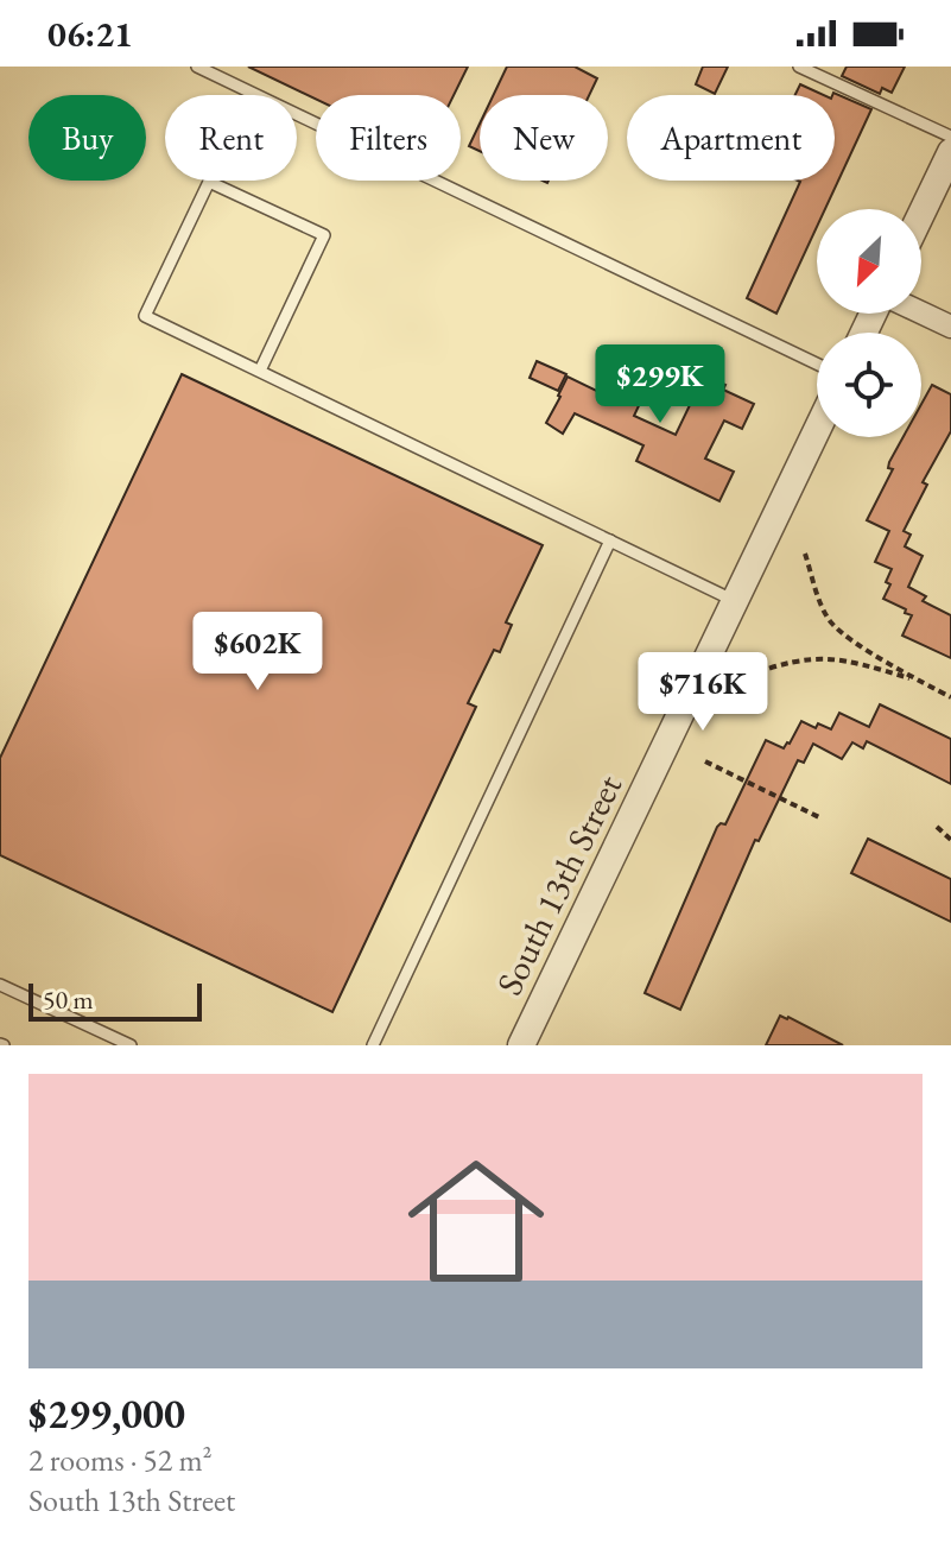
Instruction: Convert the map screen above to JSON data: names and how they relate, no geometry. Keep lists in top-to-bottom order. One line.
{"streets":{"street":["South 13th Street"]},"scale_bar":"50 m","north":"bottom left","page":{"status":"06:21","chip":["Buy","Rent","Filters","New","Apartment"],"price":["$299K","$602K","$716K"],"scale":"50 m","list":[{"name":"$299,000","note":"2 rooms · 52 m² · South 13th Street"}]}}
